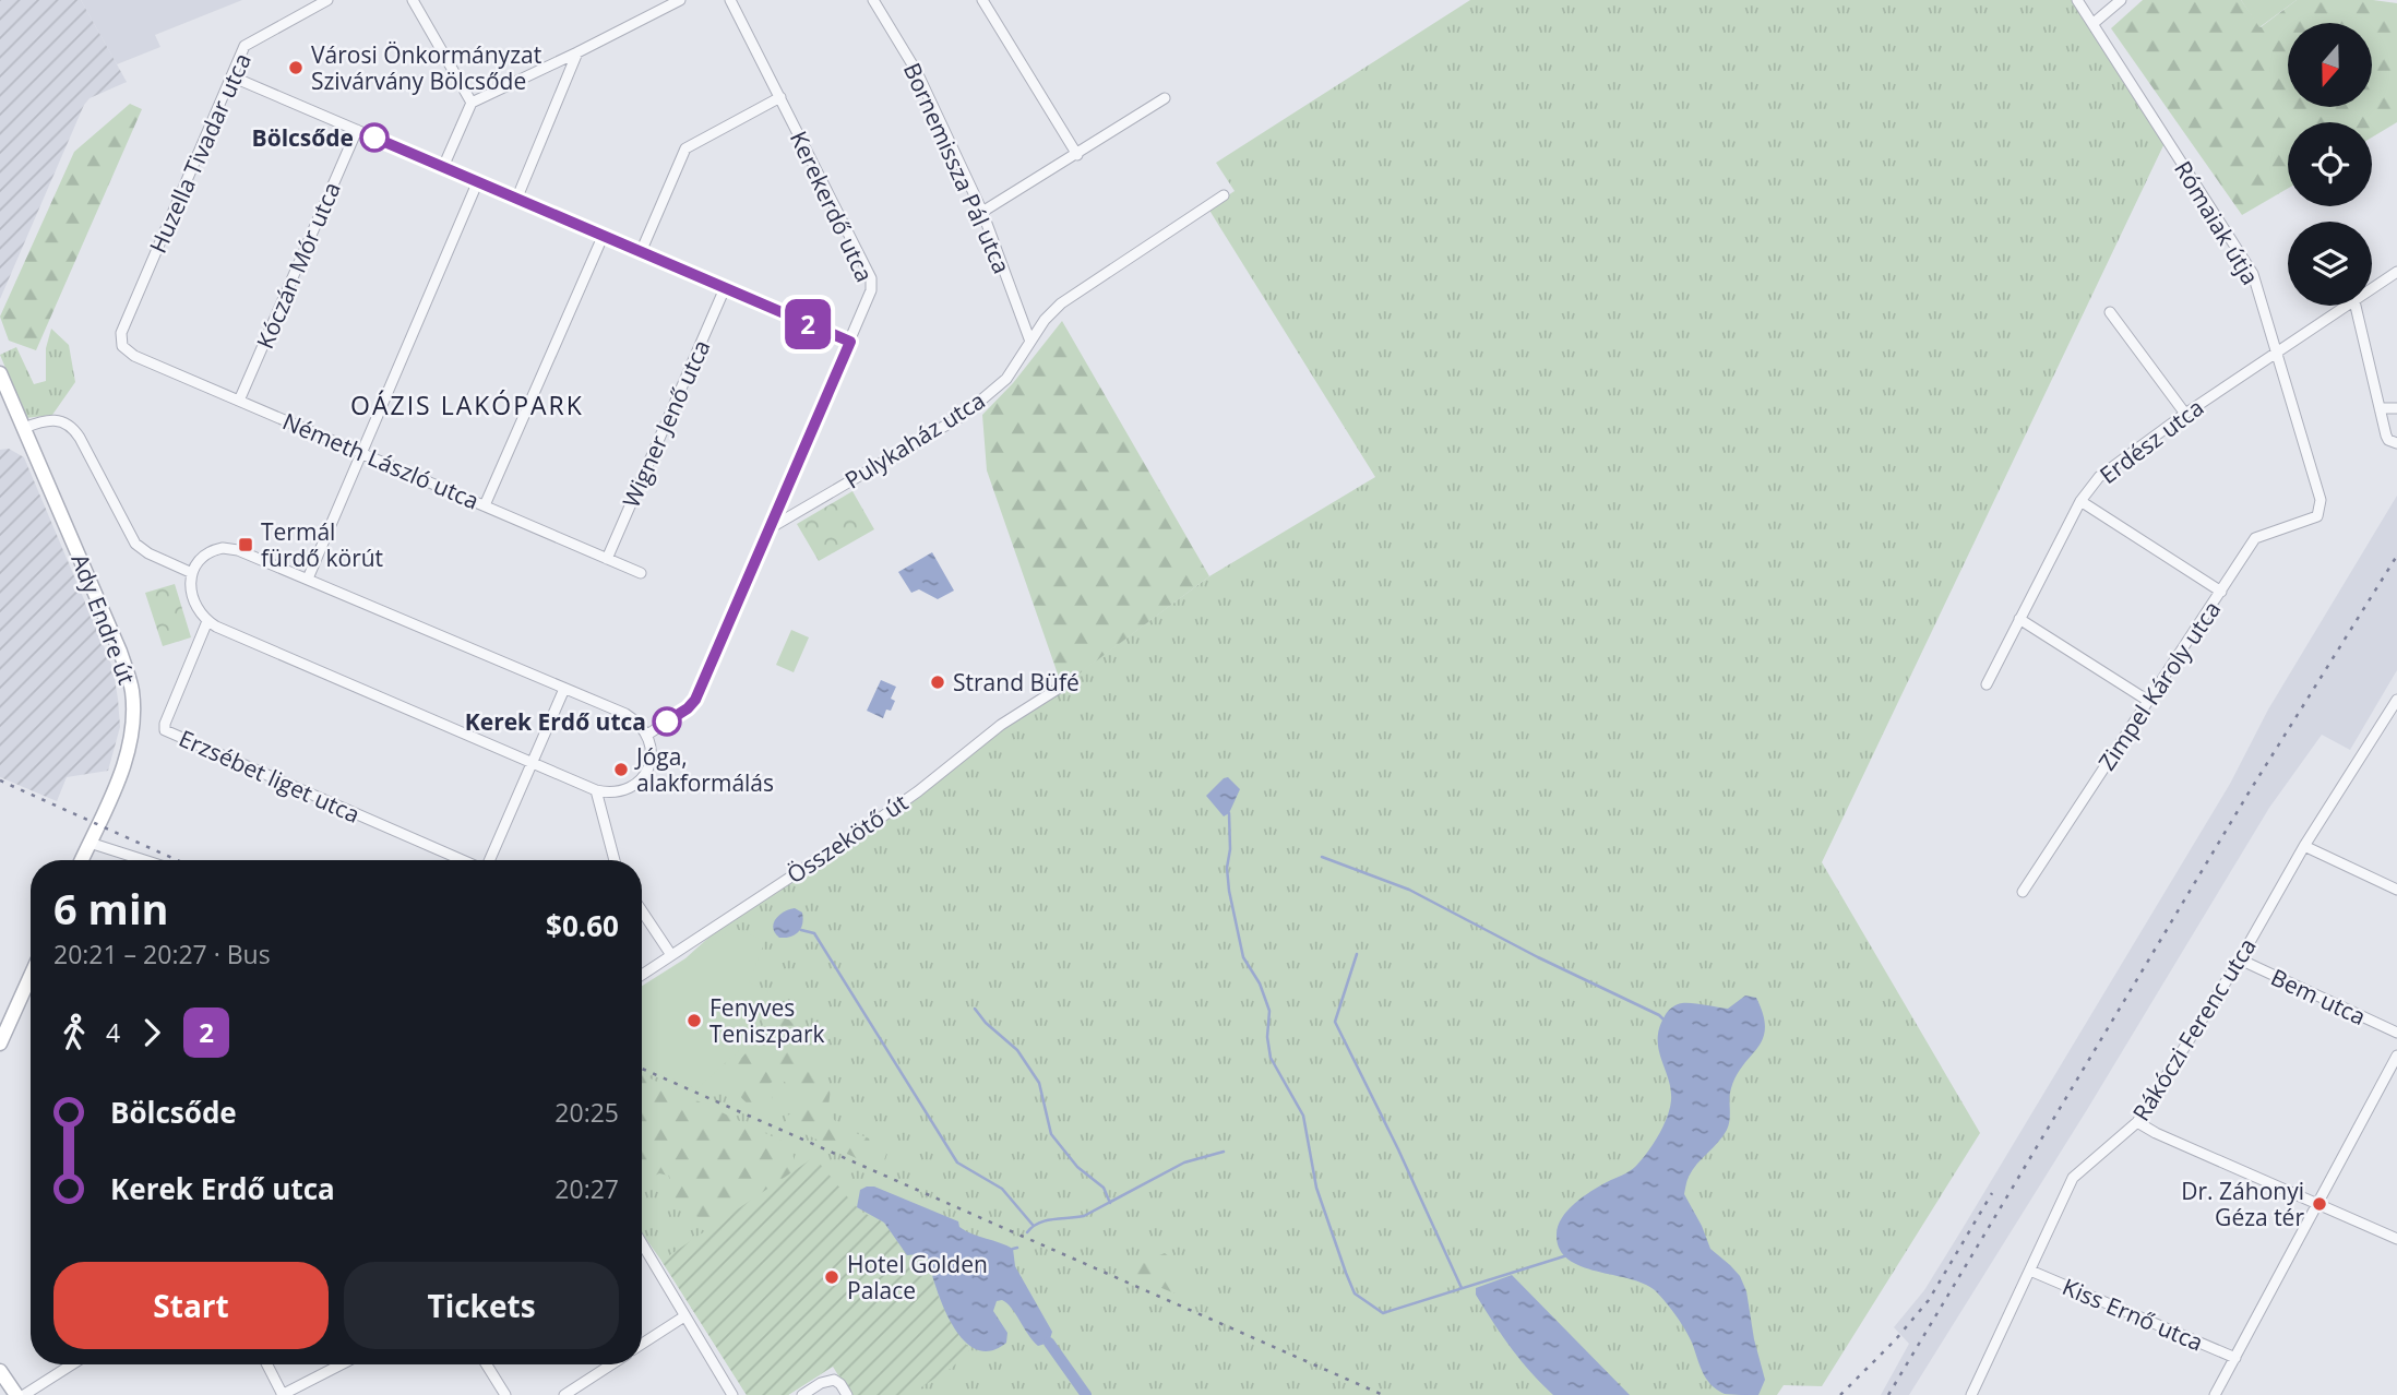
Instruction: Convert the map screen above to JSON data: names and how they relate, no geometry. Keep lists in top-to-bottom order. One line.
{"streets":{"street":["Huzella Tivadar utca","Bornemissza Pál utca","Kerekerdő utca","Rómaiak útja","Kóczán Mór utca","Wigner Jenő utca","Pulykaház utca","Erdész utca","Németh László utca","Ady Endre út","Zimpel Károly utca","Erzsébet liget utca","Összekötő út","Bem utca","Rákóczi Ferenc utca","Kiss Ernő utca"]},"crossings":[["Huzella Tivadar utca","Németh László utca"],["Bornemissza Pál utca","Pulykaház utca"],["Kerekerdő utca","Pulykaház utca"],["Rómaiak útja","Erdész utca"],["Rómaiak útja","Zimpel Károly utca"],["Kóczán Mór utca","Németh László utca"],["Wigner Jenő utca","Németh László utca"],["Bem utca","Rákóczi Ferenc utca"],["Rákóczi Ferenc utca","Kiss Ernő utca"]],"districts":["OÁZIS LAKÓPARK"],"places":{"other":["Városi Önkormányzat Szivárvány Bölcsőde","Bölcsőde","Strand Büfé","Kerek Erdő utca","Jóga, alakformálás","Fenyves Teniszpark","Dr. Záhonyi Géza tér","Hotel Golden Palace"],"transit":["Termál fürdő körút"]},"lines":["bus line 2"],"north":"bottom","page":{"on_map":"2","heading":["6 min","20:21 – 20:27 · Bus","$0.60"],"legs":["4","2"],"list":[{"name":"Bölcsőde","value":"20:25"},{"name":"Kerek Erdő utca","value":"20:27"}],"buttons":["Start","Tickets"]}}
